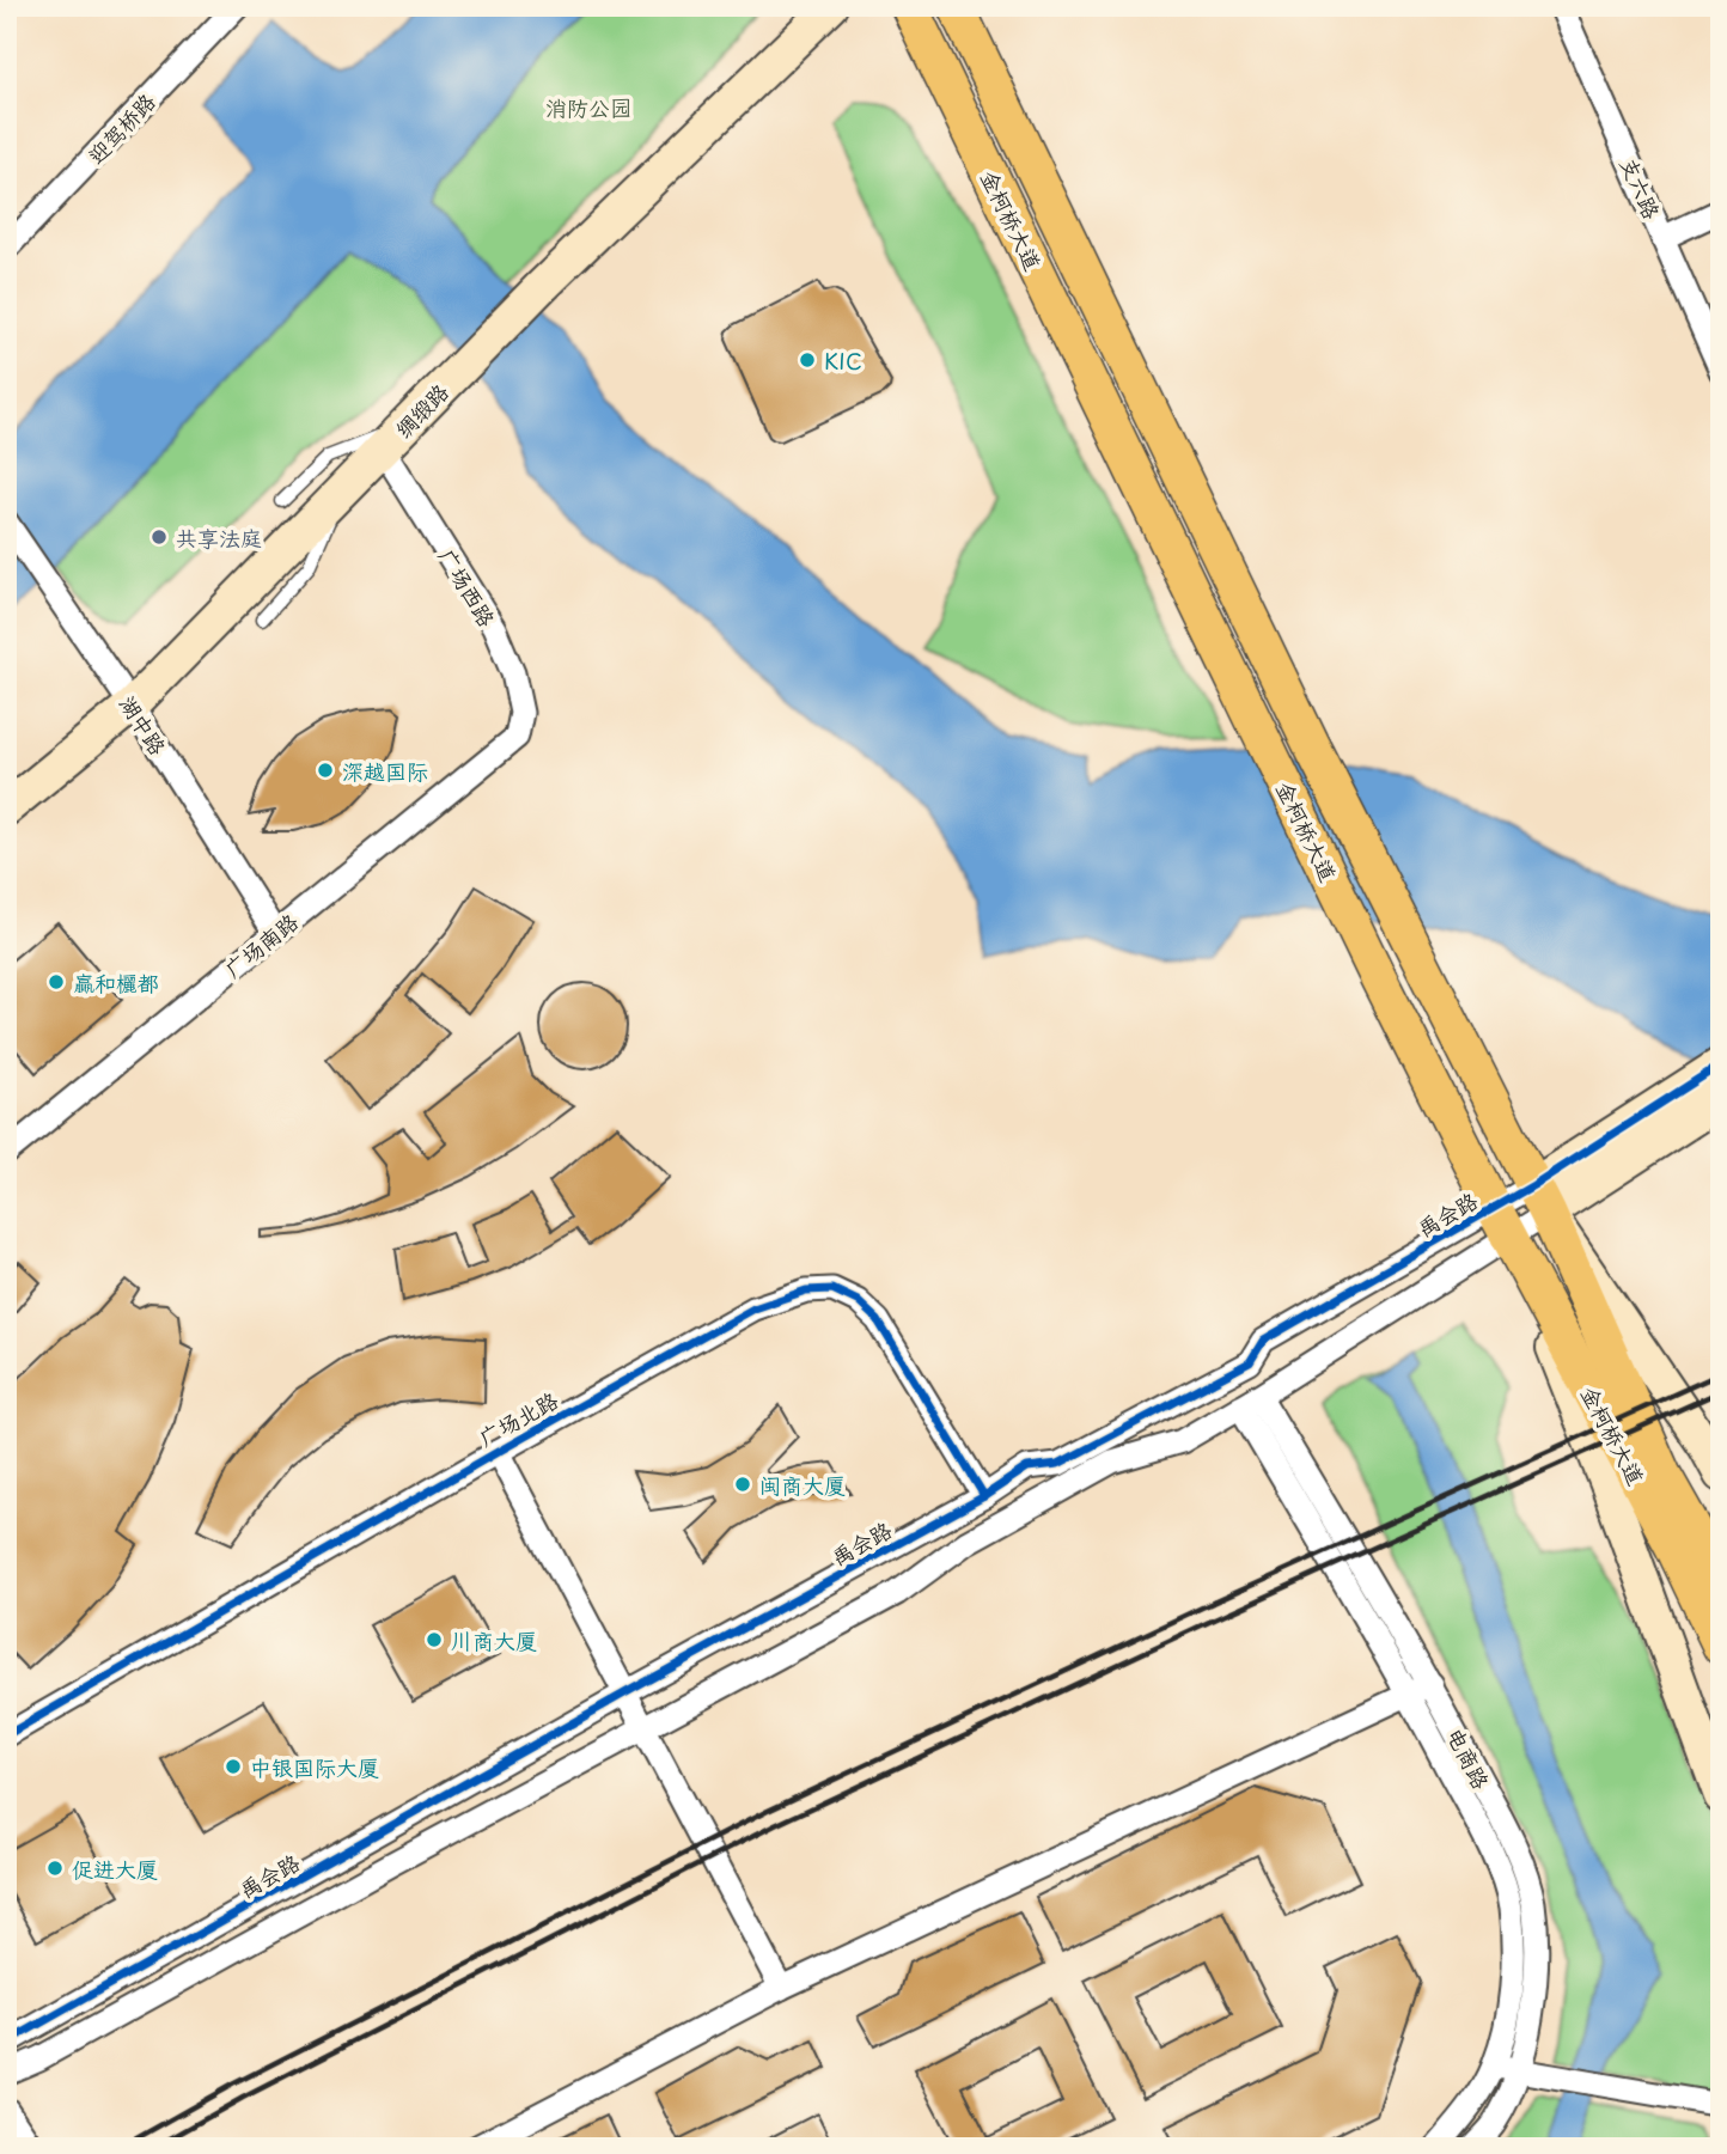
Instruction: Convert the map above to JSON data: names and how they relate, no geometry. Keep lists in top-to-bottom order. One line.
{"streets":{"main road":["金柯桥大道"],"street":["迎驾桥路","支六路","绸缎路","广场西路","湖中路","广场南路","禹会路","广场北路","电商路"]},"crossings":[["金柯桥大道","禹会路"],["绸缎路","广场西路"],["绸缎路","湖中路"],["广场西路","广场南路"],["湖中路","广场南路"],["禹会路","广场北路"],["禹会路","电商路"]],"parks":["消防公园"],"places":["KIC","共享法庭","深越国际","赢和欐都","闽商大厦","川商大厦","中银国际大厦","促进大厦"]}
